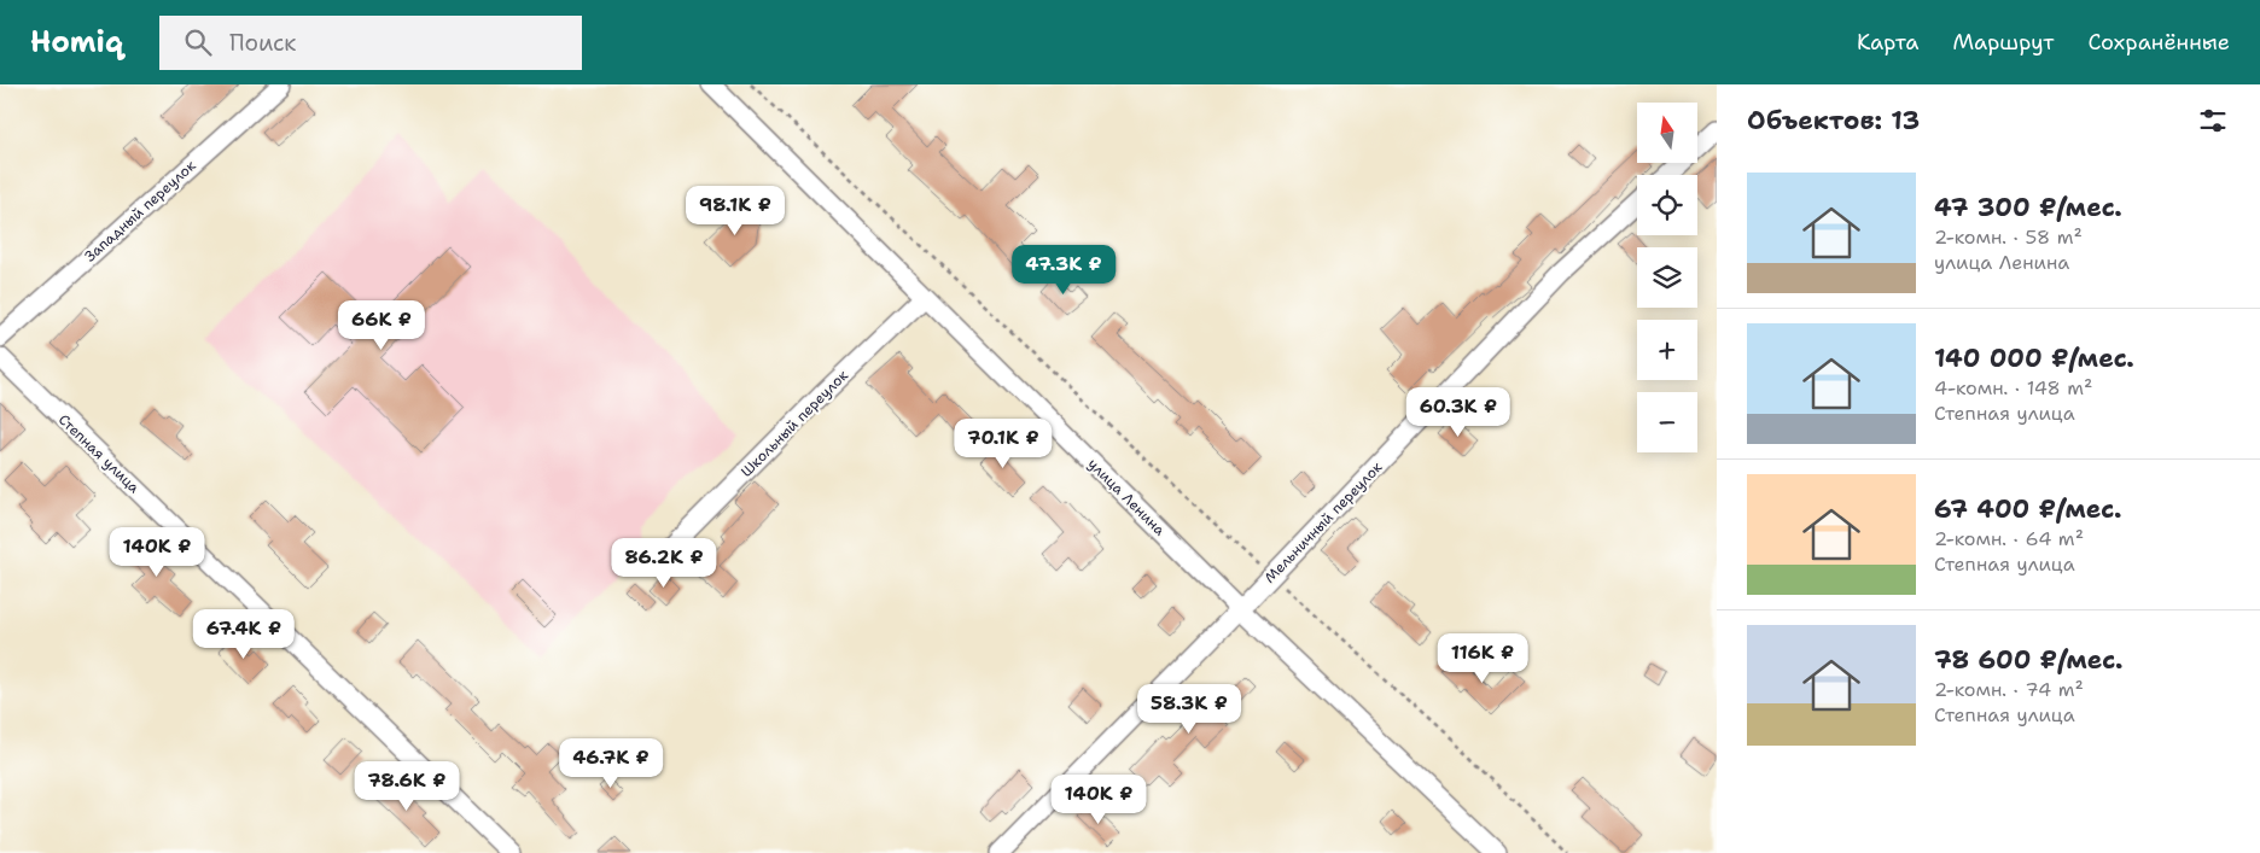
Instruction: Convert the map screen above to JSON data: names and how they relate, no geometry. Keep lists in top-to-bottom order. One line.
{"streets":{"street":["Западный переулок","Школьный переулок","Степная улица","улица Ленина","Мельничный переулок"]},"crossings":[["Школьный переулок","улица Ленина"],["улица Ленина","Мельничный переулок"]],"north":"top","page":{"header":"Homiq","search":"Поиск","nav":["Карта","Маршрут","Сохранённые"],"heading":"Объектов: 13","map_buttons":["+","−"],"list":[{"name":"47 300 ₽/мес.","note":"2-комн. · 58 m² · улица Ленина"},{"name":"140 000 ₽/мес.","note":"4-комн. · 148 m² · Степная улица"},{"name":"67 400 ₽/мес.","note":"2-комн. · 64 m² · Степная улица"},{"name":"78 600 ₽/мес.","note":"2-комн. · 74 m² · Степная улица"}],"price":["98.1K ₽","47.3K ₽","66K ₽","60.3K ₽","70.1K ₽","140K ₽","86.2K ₽","67.4K ₽","116K ₽","58.3K ₽","46.7K ₽","78.6K ₽","140K ₽"]}}
